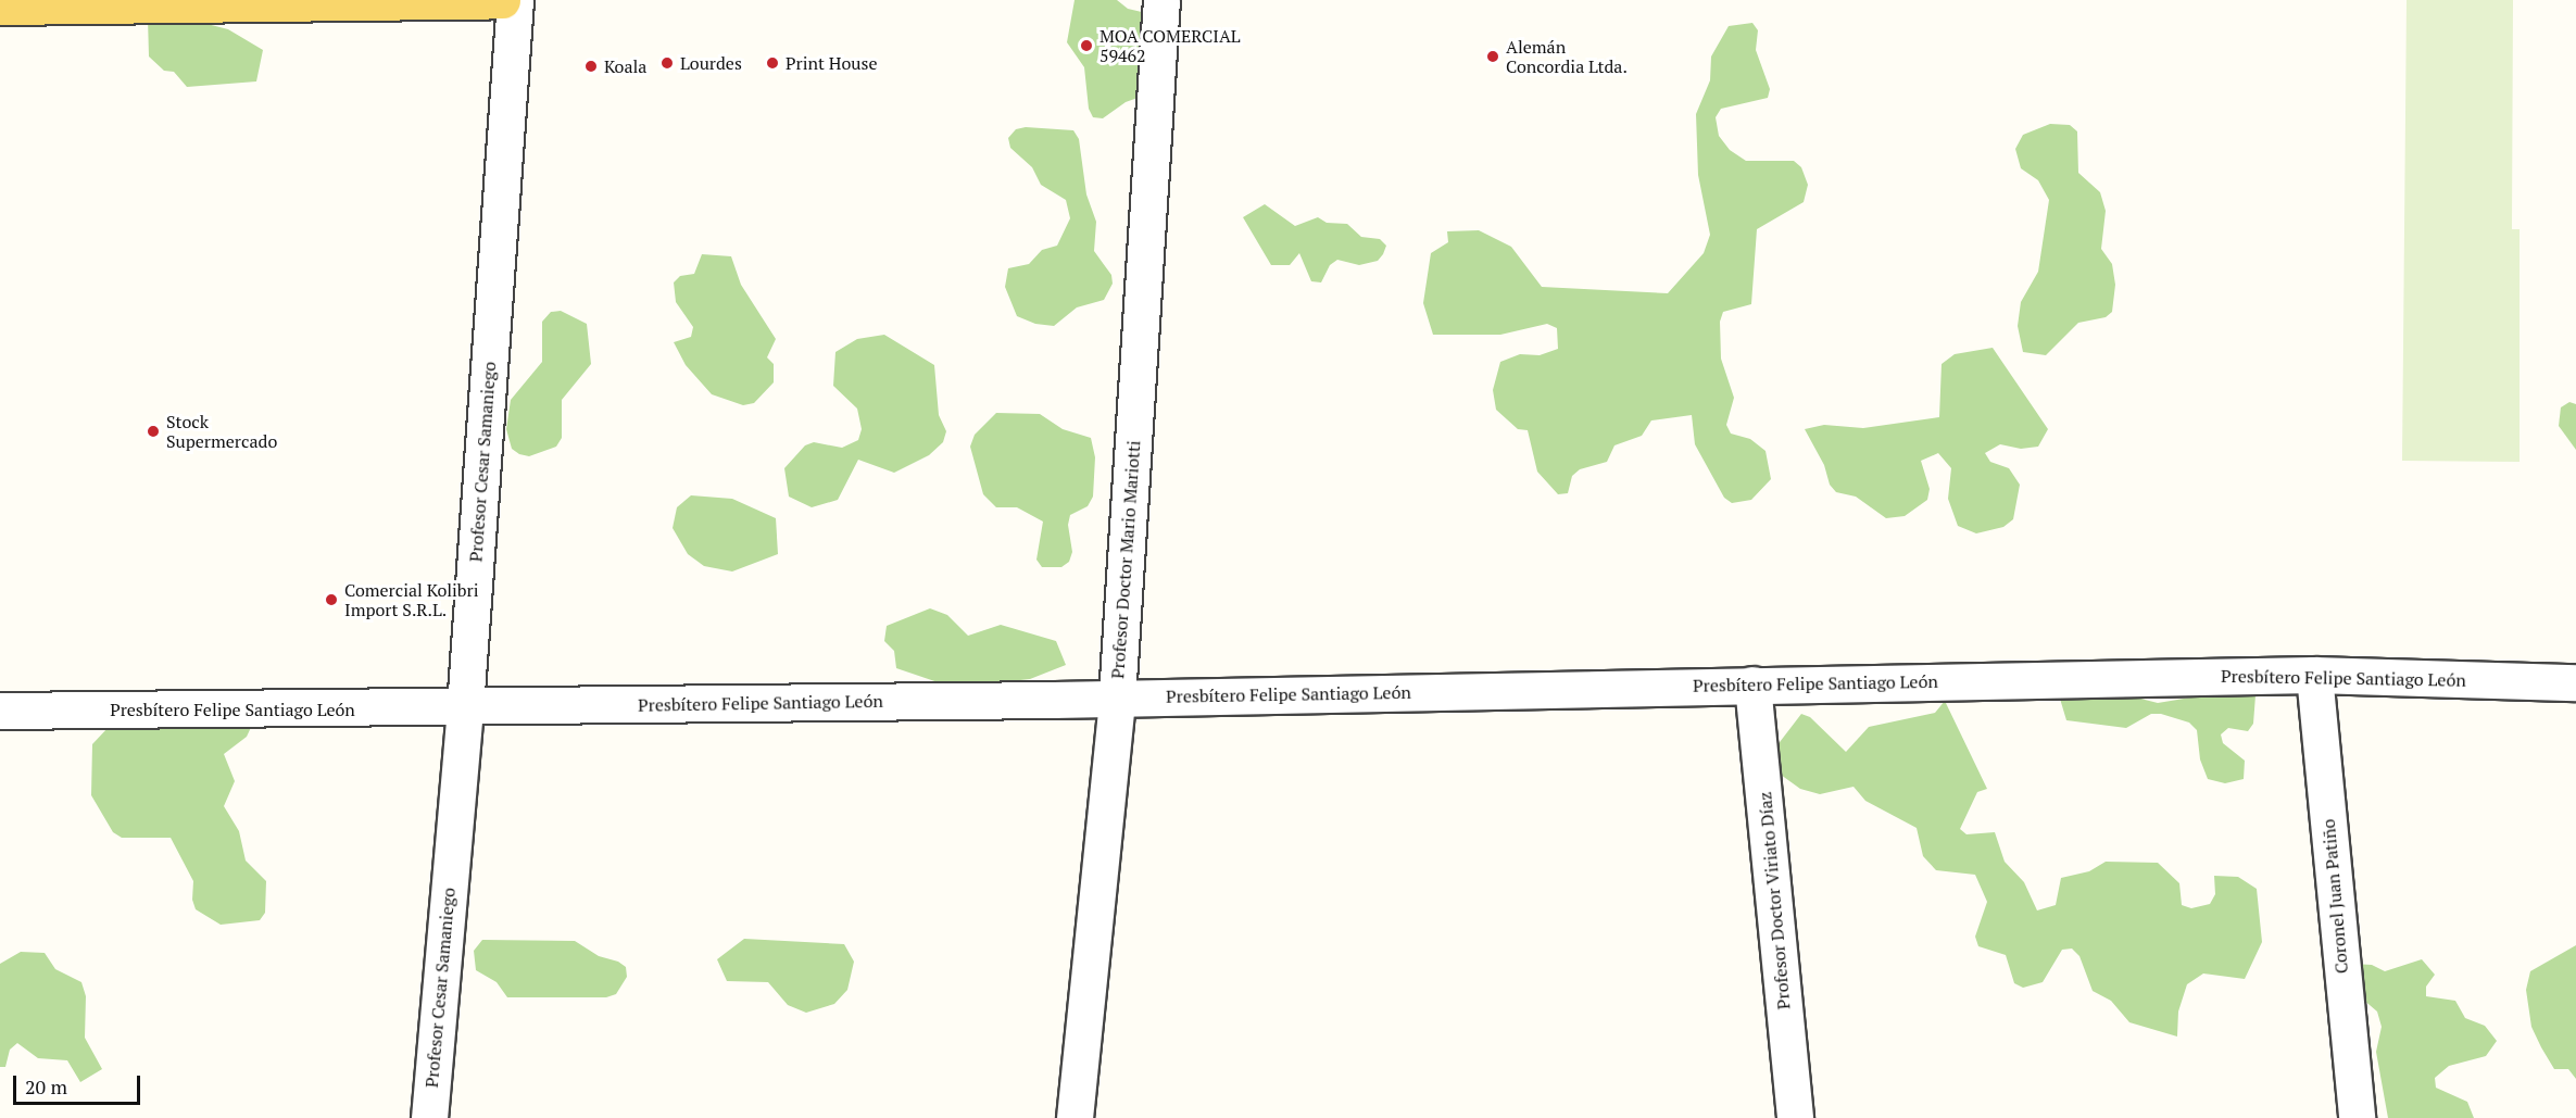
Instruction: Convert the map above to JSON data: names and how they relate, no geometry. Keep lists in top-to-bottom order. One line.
{"streets":{"street":["Profesor Cesar Samaniego","Profesor Doctor Mario Mariotti","Presbítero Felipe Santiago León","Coronel Juan Patiño","Profesor Doctor Viriato Díaz"]},"crossings":[["Profesor Cesar Samaniego","Presbítero Felipe Santiago León"],["Profesor Doctor Mario Mariotti","Presbítero Felipe Santiago León"],["Presbítero Felipe Santiago León","Coronel Juan Patiño"],["Presbítero Felipe Santiago León","Profesor Doctor Viriato Díaz"]],"places":["MOA COMERCIAL 59462","Alemán Concordia Ltda.","Lourdes","Print House","Koala","Stock Supermercado","Comercial Kolibri Import S.R.L."],"scale_bar":"20 m"}
